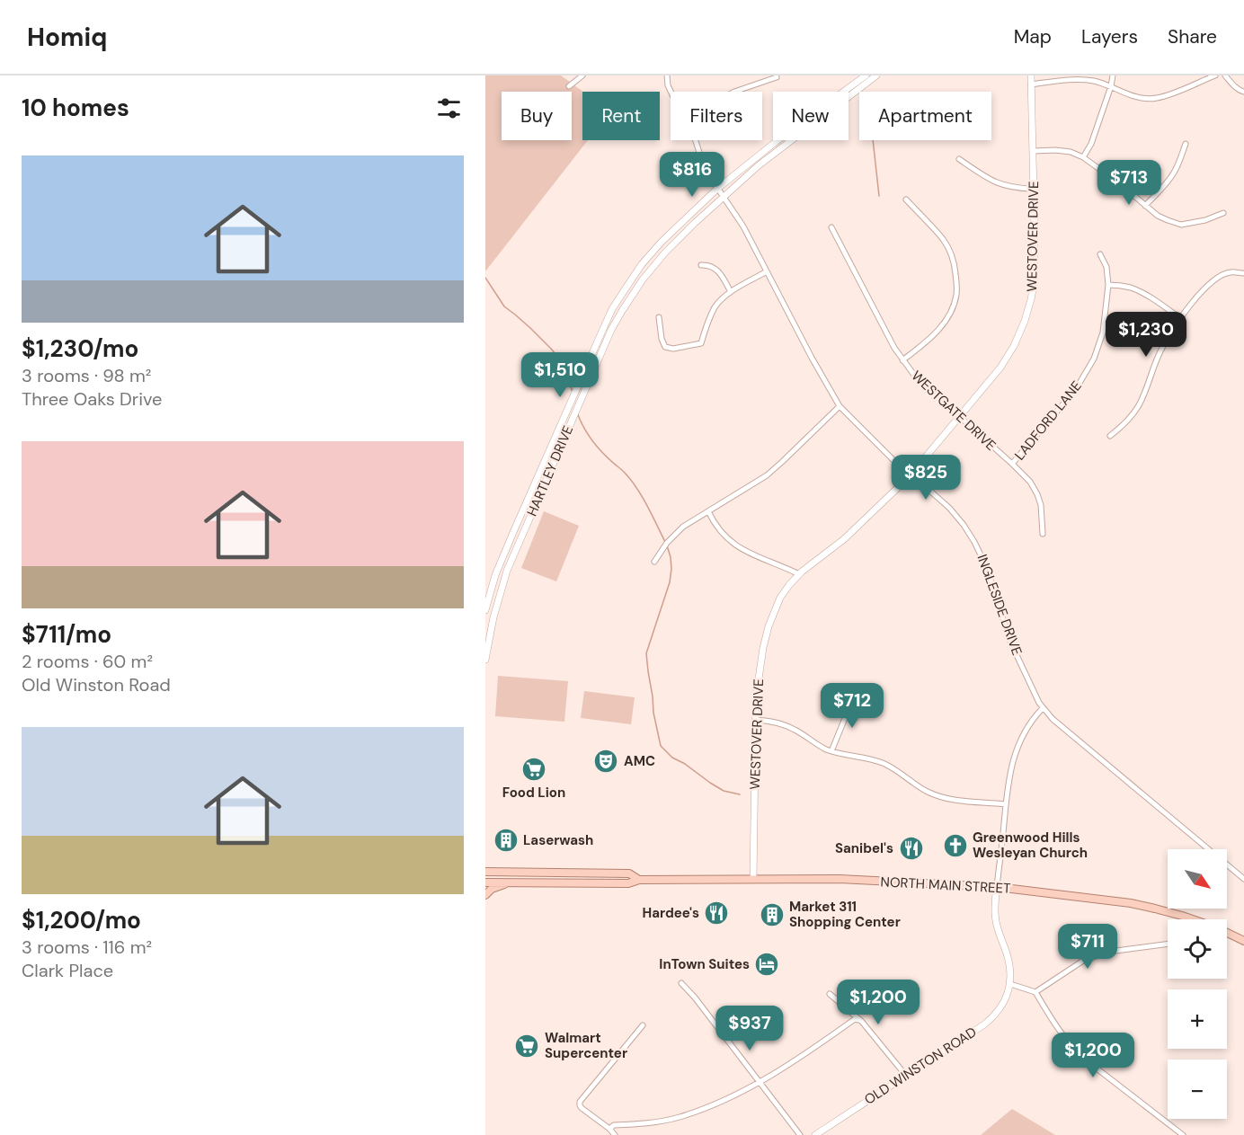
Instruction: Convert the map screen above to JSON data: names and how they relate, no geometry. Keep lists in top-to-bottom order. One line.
{"streets":{"main road":["NORTH MAIN STREET"],"street":["WESTOVER DRIVE","WESTGATE DRIVE","LADFORD LANE","HARTLEY DRIVE","INGLESIDE DRIVE","OLD WINSTON ROAD"]},"crossings":[["WESTOVER DRIVE","WESTGATE DRIVE"],["WESTOVER DRIVE","INGLESIDE DRIVE"],["WESTOVER DRIVE","NORTH MAIN STREET"],["WESTGATE DRIVE","LADFORD LANE"],["HARTLEY DRIVE","INGLESIDE DRIVE"]],"places":{"theatre":["AMC"],"supermarket":["Food Lion","Walmart Supercenter"],"building":["Laserwash","Market 311 Shopping Center"],"church":["Greenwood Hills Wesleyan Church"],"restaurant":["Sanibel's","Hardee's"],"hotel":["InTown Suites"]},"north":"bottom right","page":{"header":"Homiq","nav":["Map","Layers","Share"],"heading":"10 homes","chip":["Buy","Rent","Filters","New","Apartment"],"list":[{"name":"$1,230/mo","note":"3 rooms · 98 m² · Three Oaks Drive"},{"name":"$711/mo","note":"2 rooms · 60 m² · Old Winston Road"},{"name":"$1,200/mo","note":"3 rooms · 116 m² · Clark Place"}],"price":["$816","$713","$1,230","$1,510","$825","$712","$711","$1,200","$937","$1,200"],"map_buttons":["+","−"]}}
